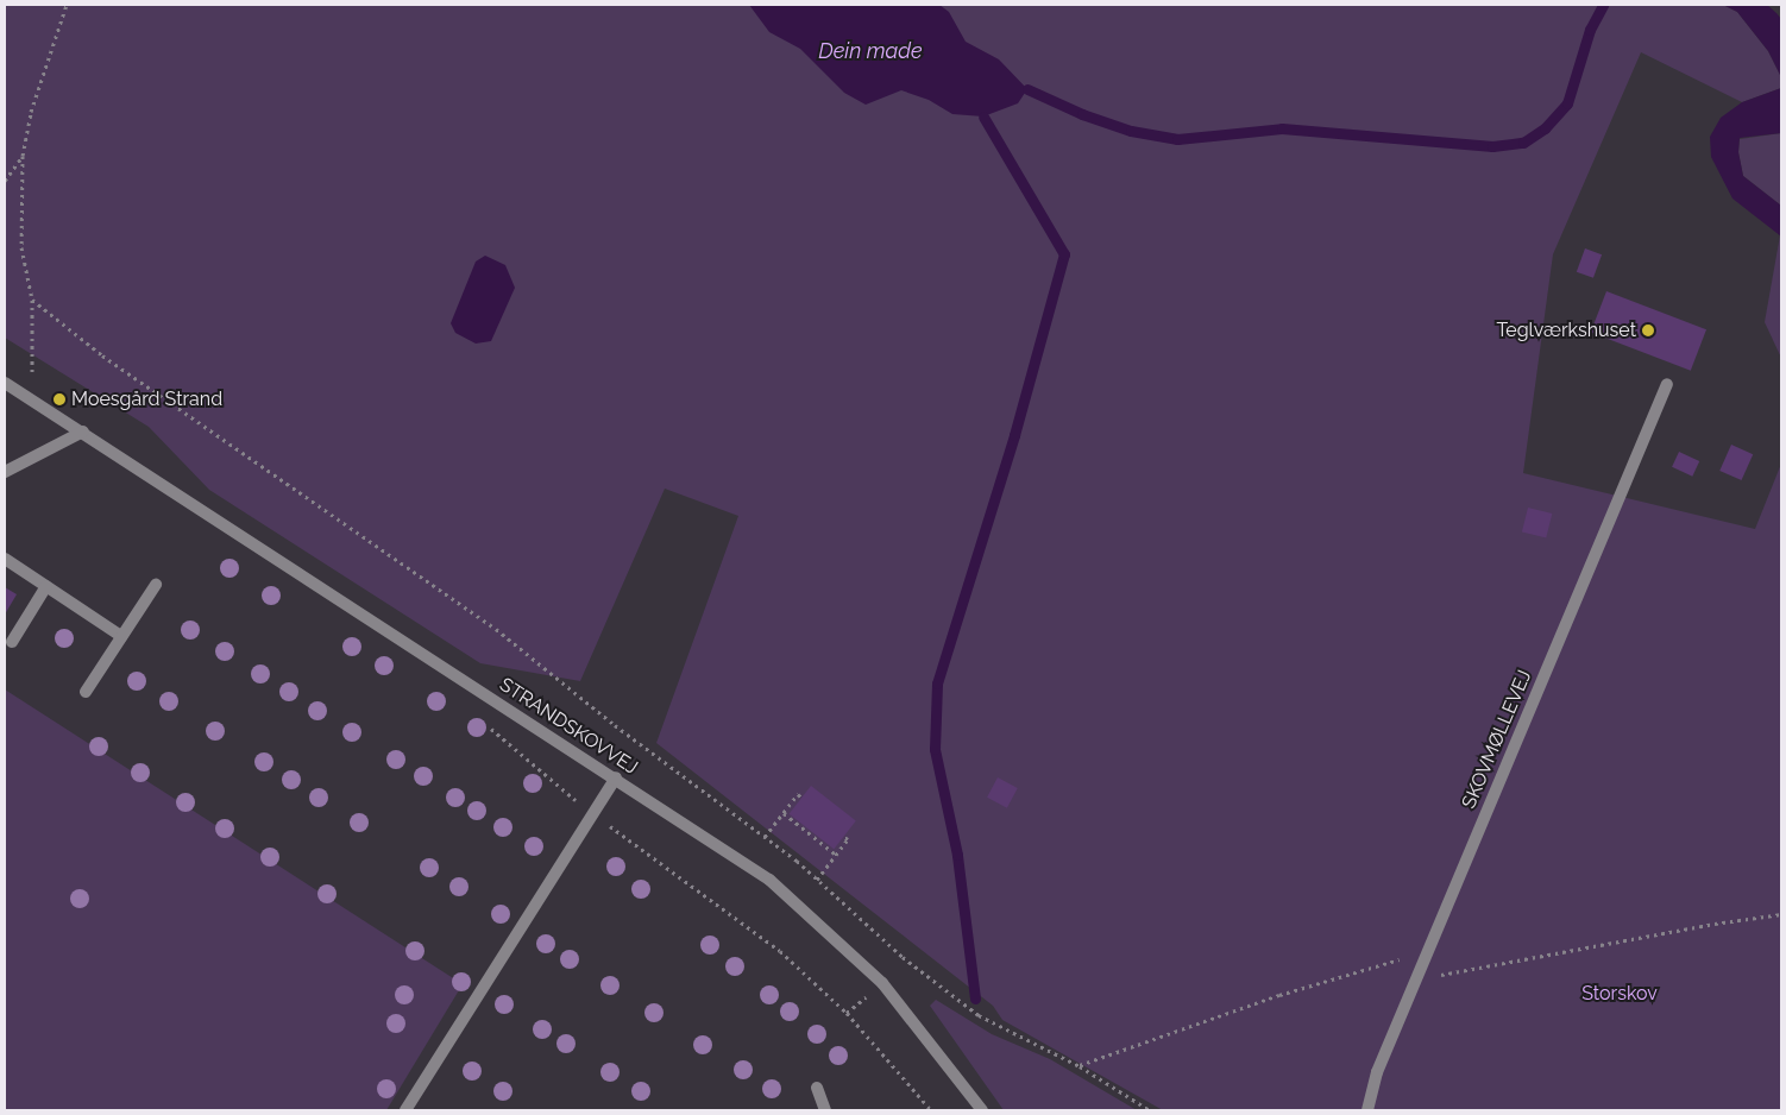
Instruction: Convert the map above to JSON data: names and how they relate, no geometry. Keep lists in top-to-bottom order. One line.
{"streets":{"street":["STRANDSKOVVEJ","SKOVMØLLEVEJ"]},"water":["Dein made"],"parks":["Storskov"],"places":["Teglværkshuset","Moesgård Strand"]}
